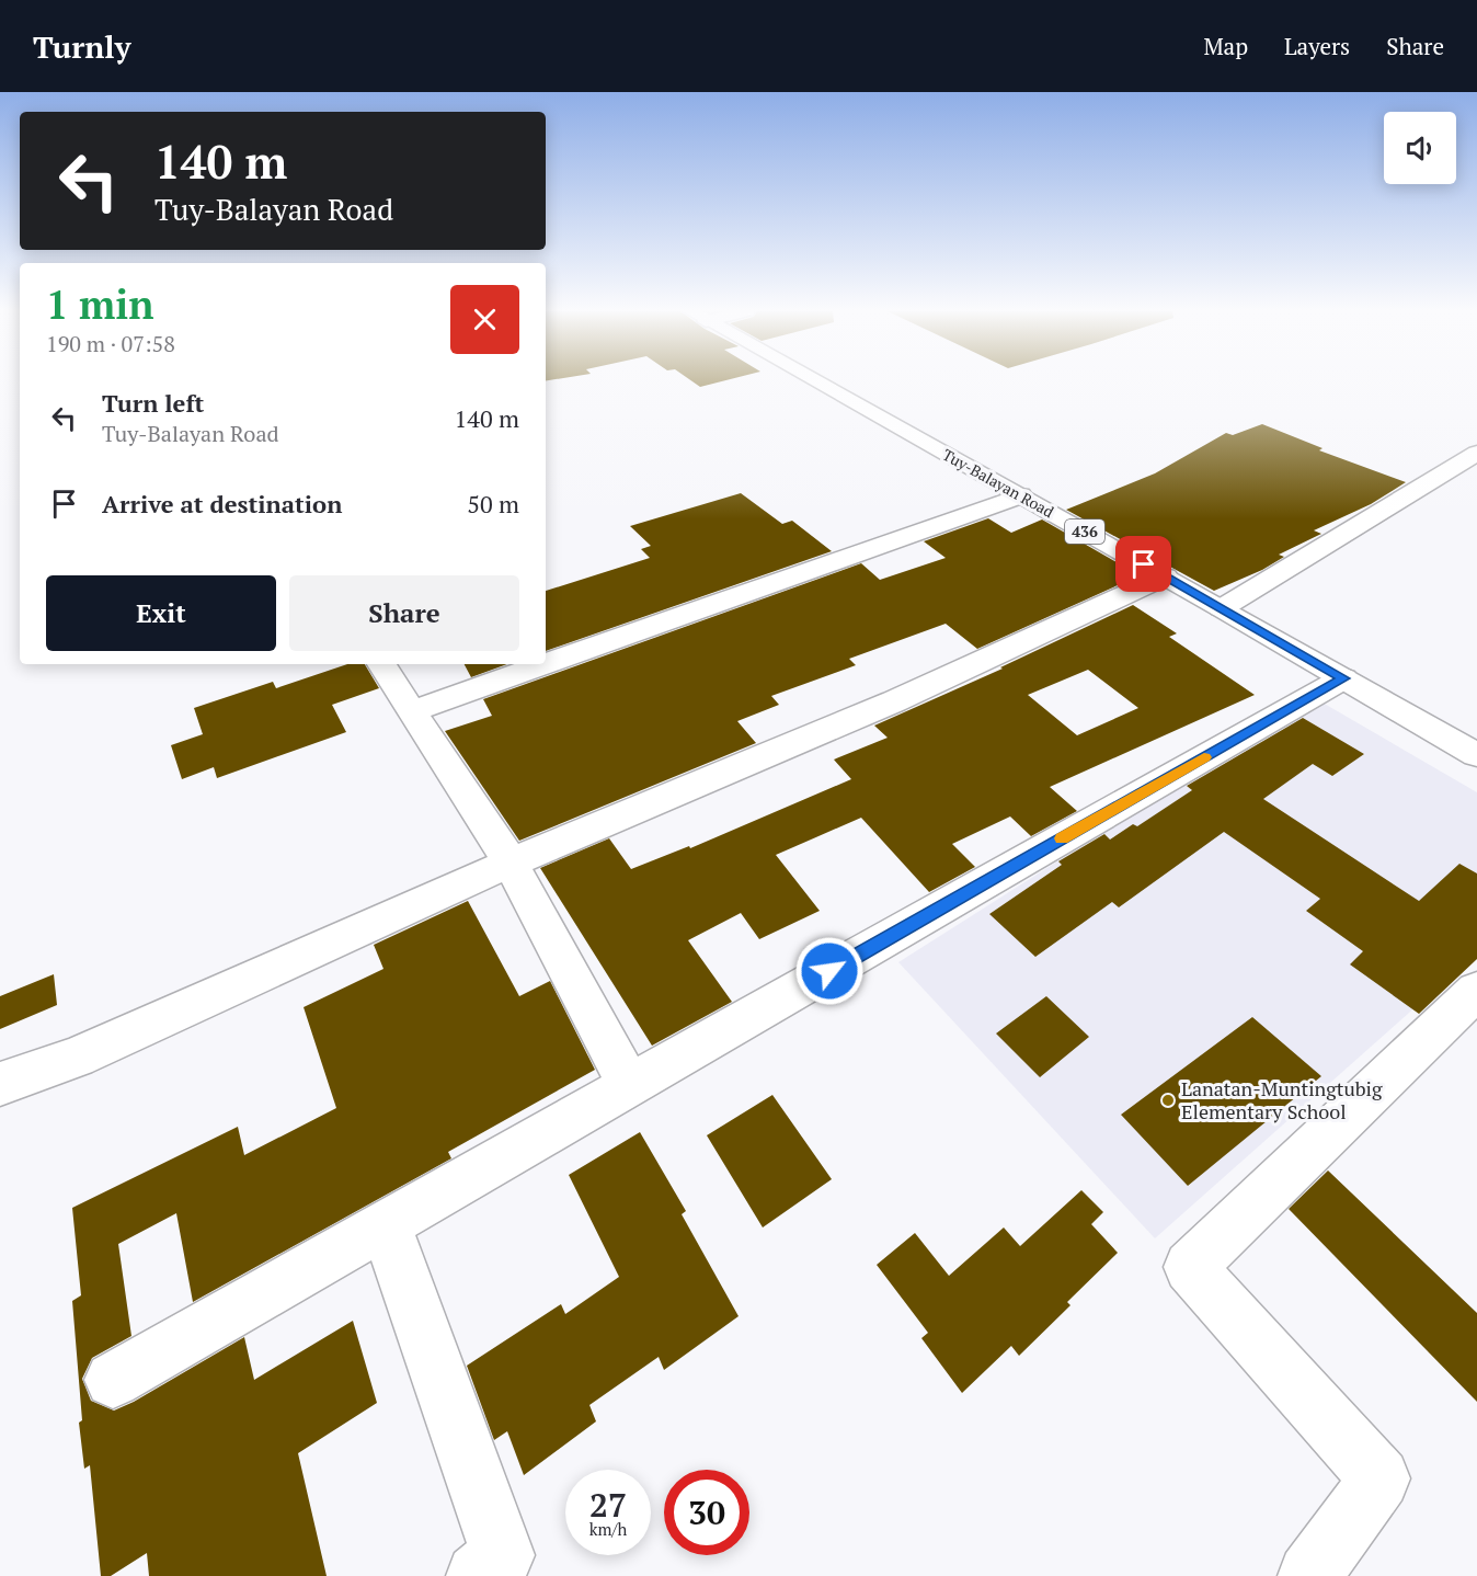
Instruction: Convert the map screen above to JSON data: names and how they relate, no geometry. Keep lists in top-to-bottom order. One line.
{"streets":{"street":["Tuy-Balayan Road","436"]},"places":["Lanatan-Muntingtubig Elementary School"],"page":{"header":"Turnly","nav":["Map","Layers","Share"],"turn":["140 m","Tuy-Balayan Road"],"heading":["1 min","190 m · 07:58"],"list":[{"name":"Turn left","note":"Tuy-Balayan Road","value":"140 m"},{"name":"Arrive at destination","value":"50 m"}],"buttons":["Exit","Share"],"speed":"27 km/h","limit":"30"}}
